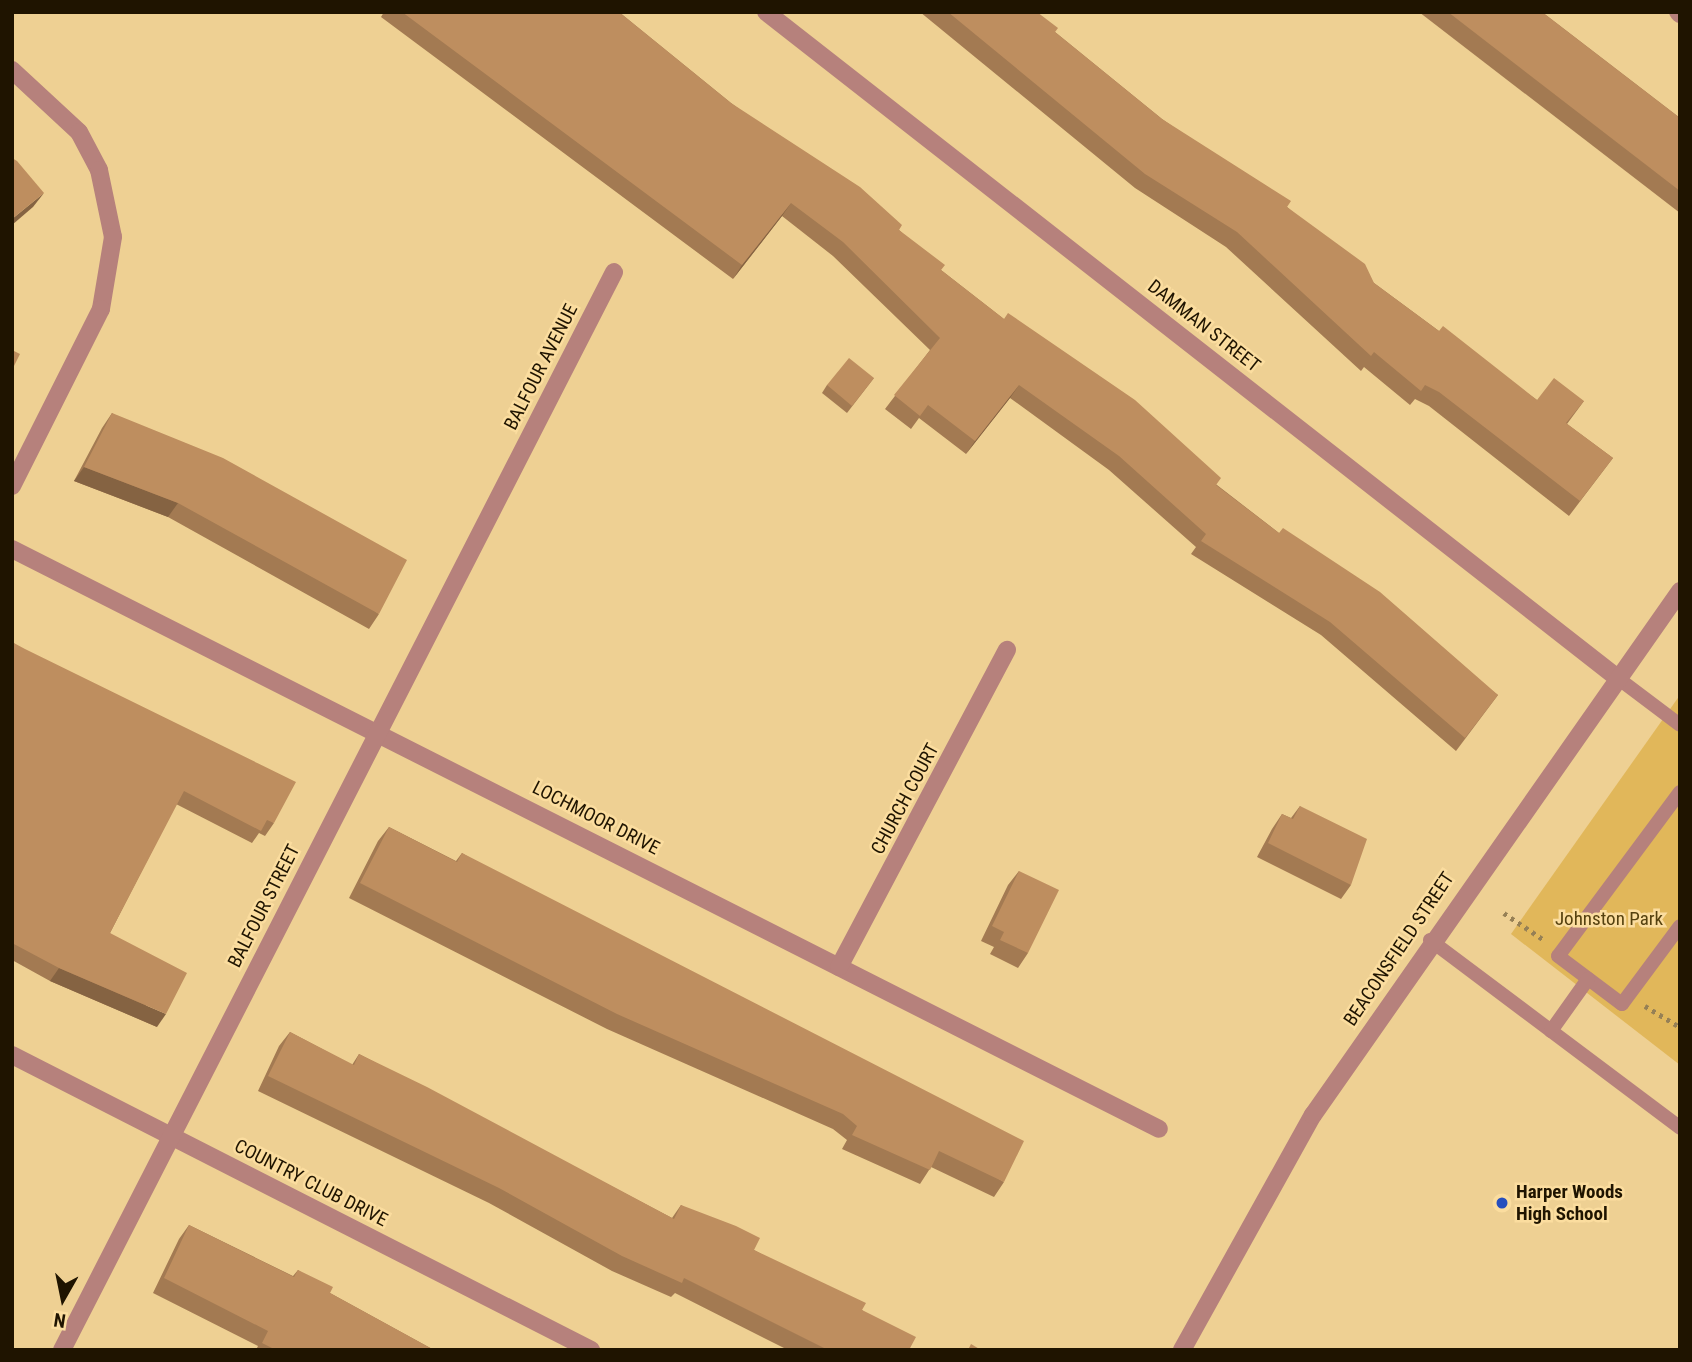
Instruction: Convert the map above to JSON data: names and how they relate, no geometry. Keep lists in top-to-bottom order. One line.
{"streets":{"street":["DAMMAN STREET","BALFOUR AVENUE","CHURCH COURT","LOCHMOOR DRIVE","BALFOUR STREET","BEACONSFIELD STREET","COUNTRY CLUB DRIVE"]},"crossings":[["DAMMAN STREET","BEACONSFIELD STREET"],["BALFOUR AVENUE","BALFOUR STREET"],["CHURCH COURT","LOCHMOOR DRIVE"],["LOCHMOOR DRIVE","BALFOUR STREET"],["BALFOUR STREET","COUNTRY CLUB DRIVE"]],"parks":["Johnston Park"],"places":["Harper Woods High School"],"north":"bottom"}
